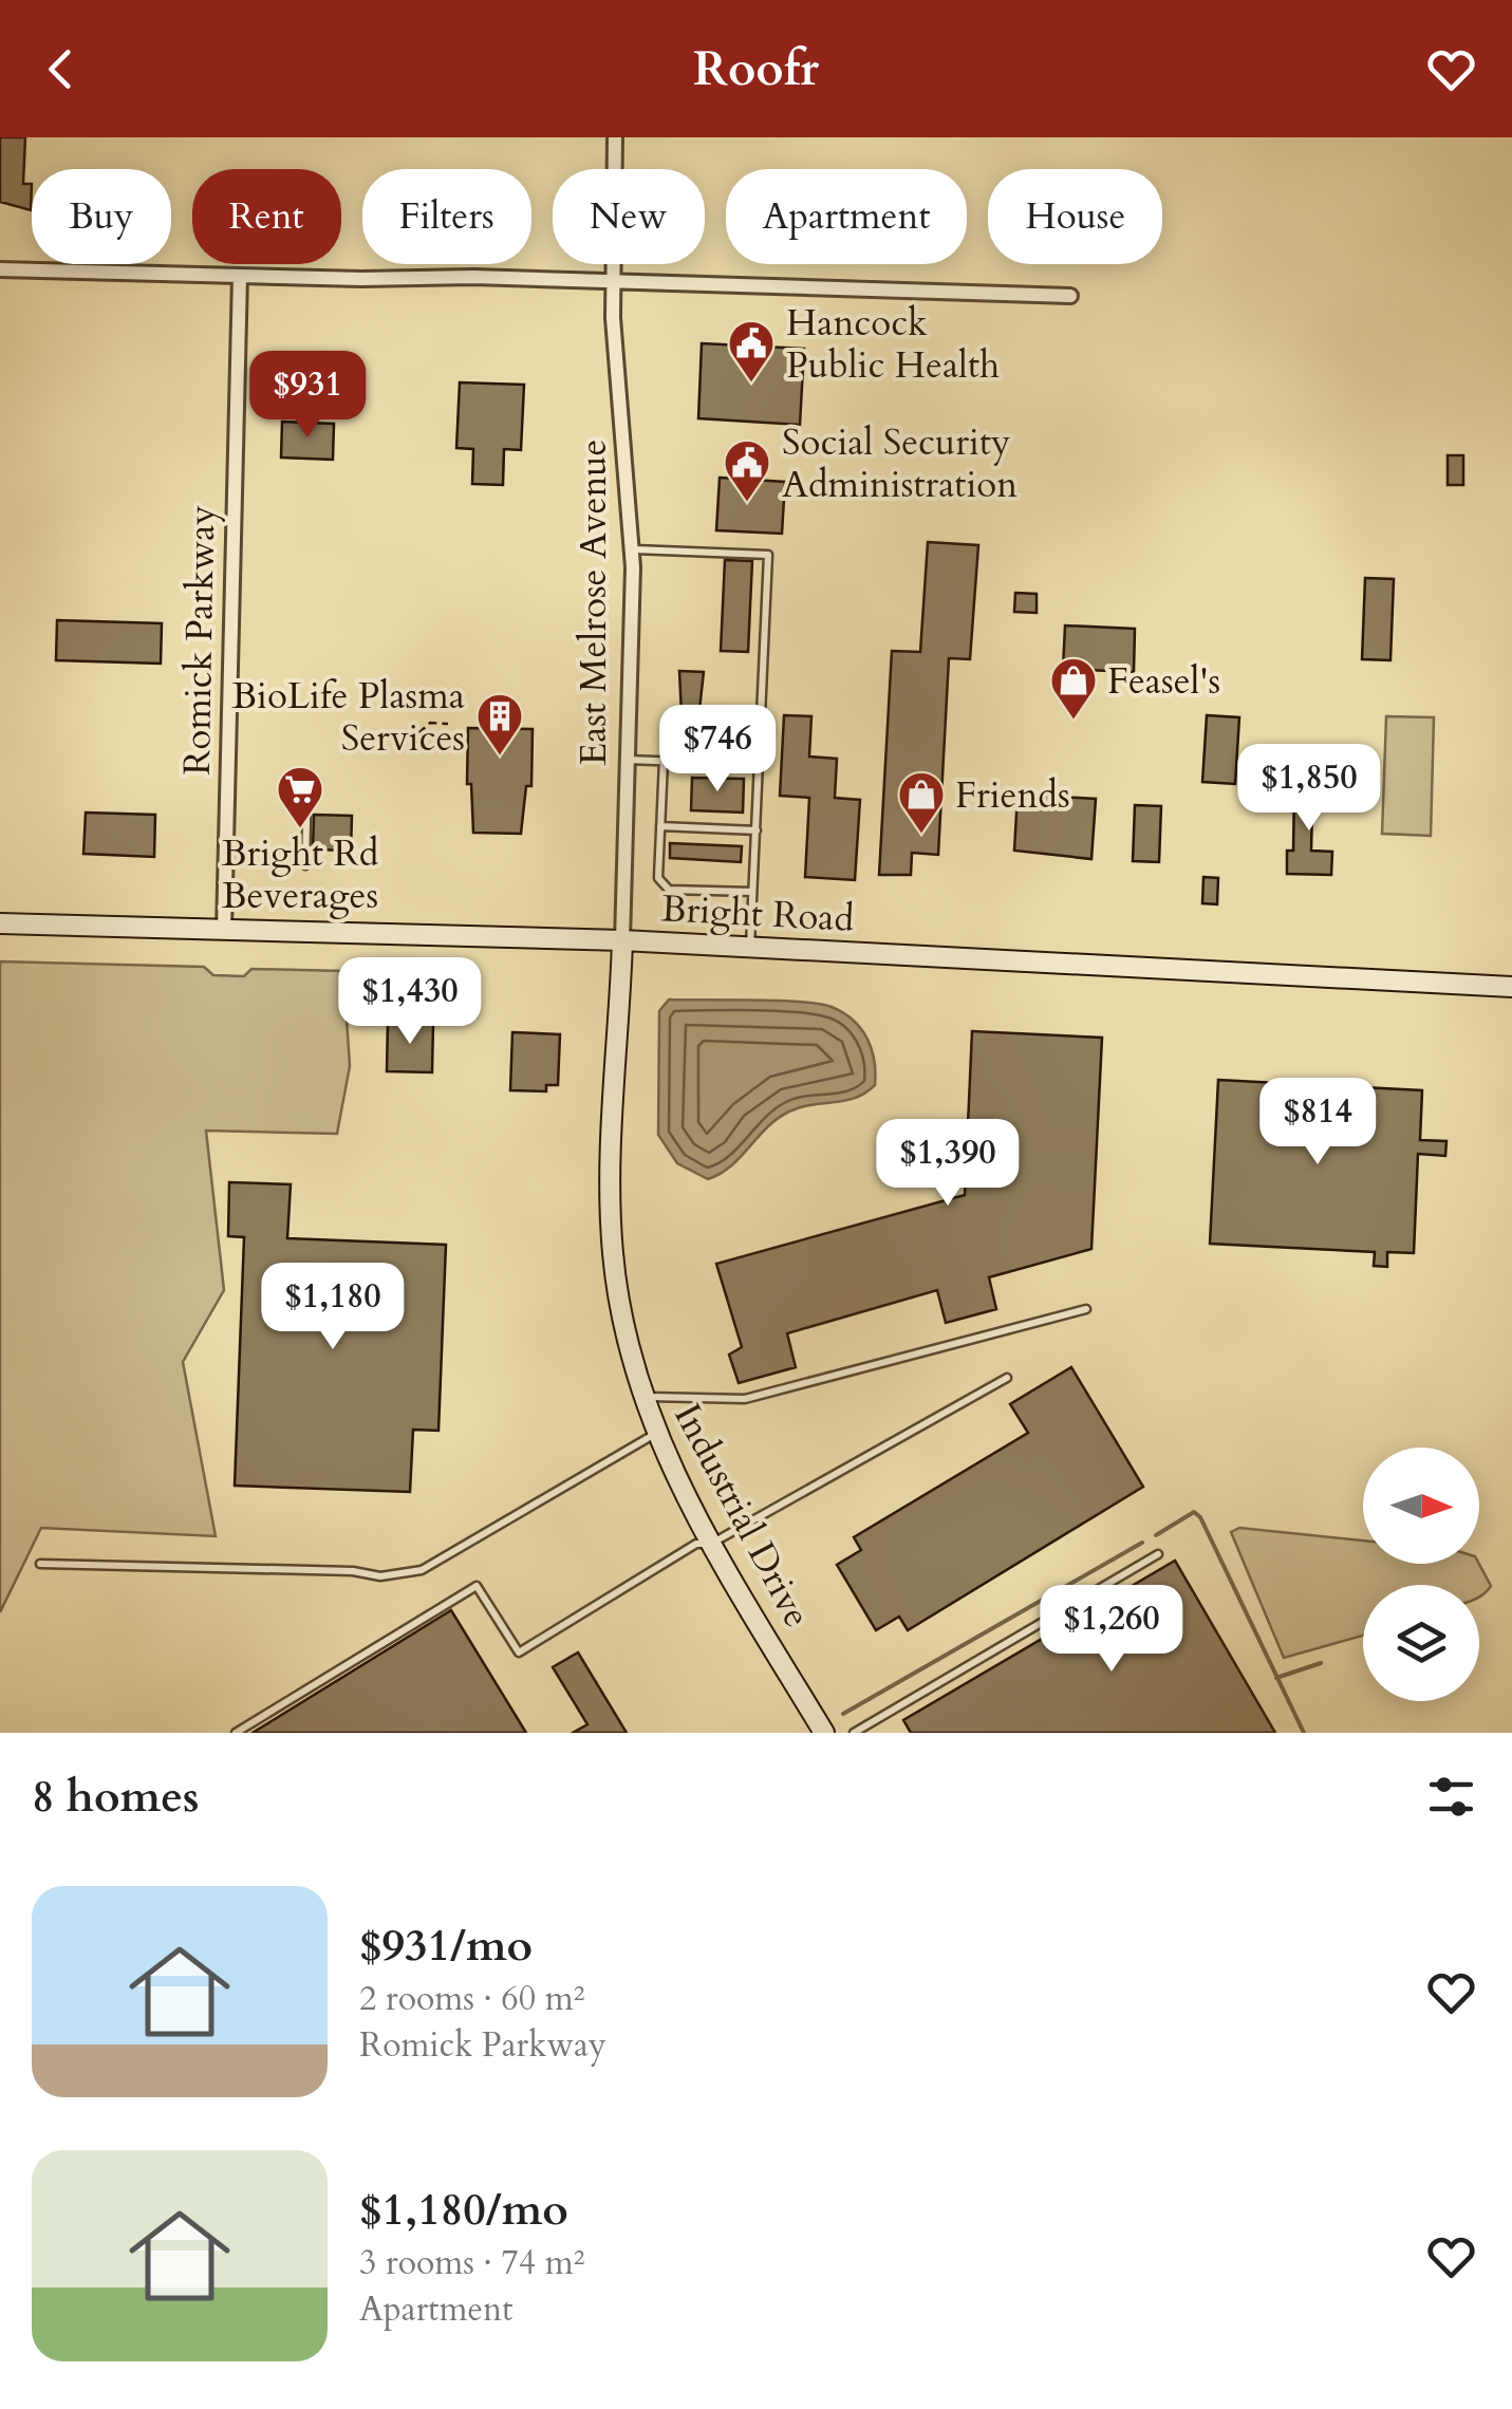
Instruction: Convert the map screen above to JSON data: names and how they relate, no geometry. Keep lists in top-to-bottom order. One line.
{"streets":{"main road":["Bright Road","Industrial Drive"],"street":["East Melrose Avenue","Romick Parkway"]},"crossings":[["East Melrose Avenue","Bright Road"],["East Melrose Avenue","Industrial Drive"],["Romick Parkway","Bright Road"],["Bright Road","Industrial Drive"]],"places":{"public building":["Hancock Public Health","Social Security Administration"],"shop":["Feasel's","Friends"],"building":["BioLife Plasma Services"],"supermarket":["Bright Rd Beverages"]},"north":"right","page":{"header":"Roofr","chip":["Buy","Rent","Filters","New","Apartment","House"],"price":["$931","$746","$1,850","$1,430","$814","$1,390","$1,180","$1,260"],"heading":"8 homes","list":[{"name":"$931/mo","note":"2 rooms · 60 m² · Romick Parkway"},{"name":"$1,180/mo","note":"3 rooms · 74 m² · Apartment"}]}}
